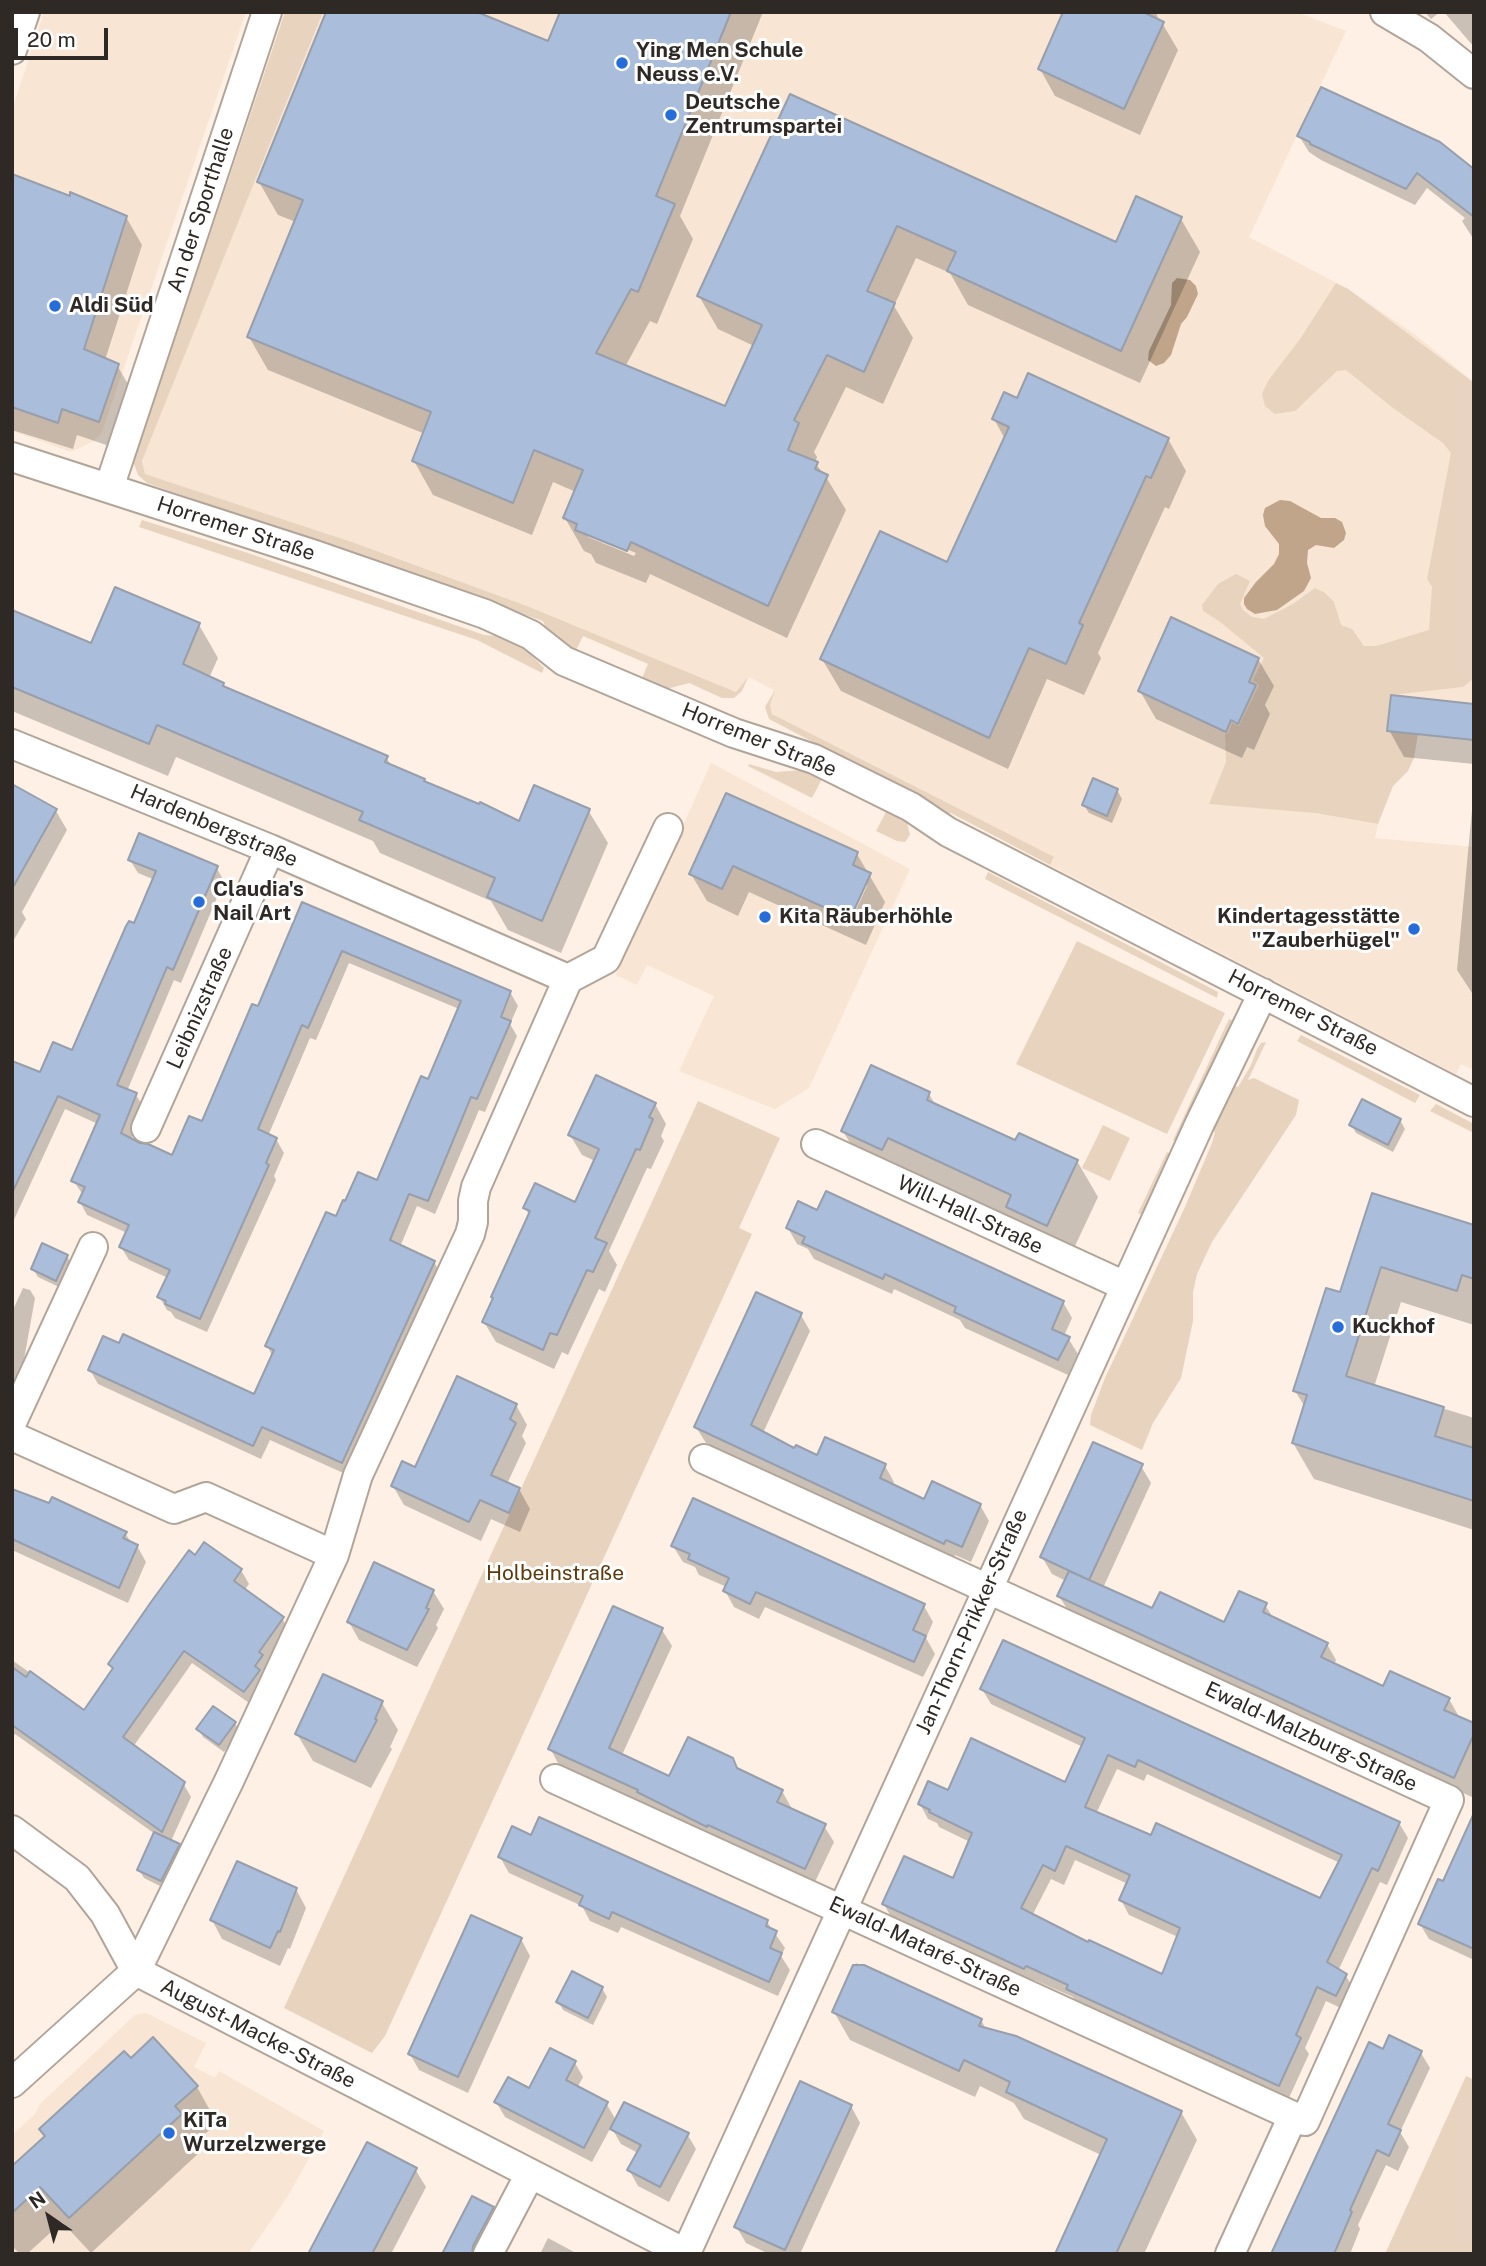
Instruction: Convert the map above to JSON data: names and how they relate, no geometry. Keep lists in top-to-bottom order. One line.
{"streets":{"street":["An der Sporthalle","Horremer Straße","Hardenbergstraße","Leibnizstraße","Will-Hall-Straße","Jan-Thorn-Prikker-Straße","Ewald-Malzburg-Straße","Ewald-Mataré-Straße","August-Macke-Straße"]},"crossings":[["An der Sporthalle","Horremer Straße"],["Horremer Straße","Jan-Thorn-Prikker-Straße"],["Hardenbergstraße","Leibnizstraße"],["Will-Hall-Straße","Jan-Thorn-Prikker-Straße"],["Jan-Thorn-Prikker-Straße","Ewald-Malzburg-Straße"],["Jan-Thorn-Prikker-Straße","Ewald-Mataré-Straße"],["Jan-Thorn-Prikker-Straße","August-Macke-Straße"],["Ewald-Malzburg-Straße","Ewald-Mataré-Straße"]],"parks":["Holbeinstraße"],"places":["Ying Men Schule Neuss e.V.","Deutsche Zentrumspartei","Aldi Süd","Claudia's Nail Art","Kita Räuberhöhle","Kindertagesstätte \"Zauberhügel\"","Kuckhof","KiTa Wurzelzwerge"],"scale_bar":"20 m","north":"top left"}
